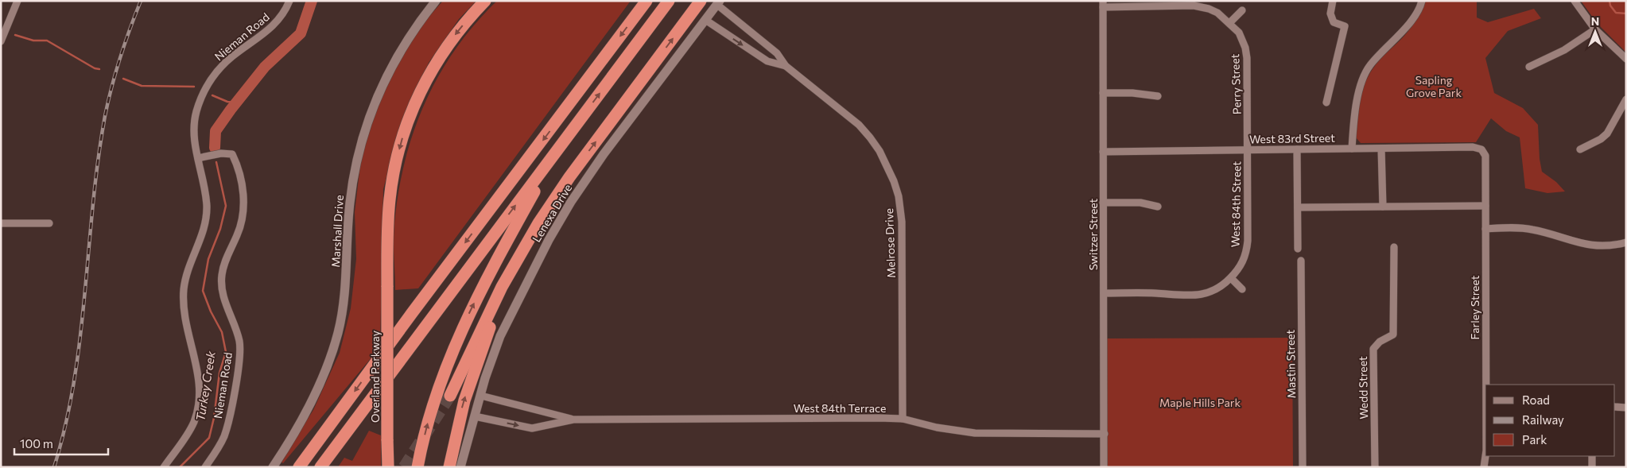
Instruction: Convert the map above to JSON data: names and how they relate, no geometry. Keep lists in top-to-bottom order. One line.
{"streets":{"highway":["Overland Parkway"],"street":["Nieman Road","Perry Street","West 83rd Street","West 84th Street","Lenexa Drive","Marshall Drive","Switzer Street","Melrose Drive","Farley Street","Mastin Street","Wedd Street","West 84th Terrace"]},"crossings":[["Perry Street","West 83rd Street"],["Perry Street","West 84th Street"],["Perry Street","Switzer Street"],["West 83rd Street","West 84th Street"],["West 83rd Street","Switzer Street"],["West 83rd Street","Farley Street"],["West 84th Street","Switzer Street"],["Lenexa Drive","Melrose Drive"],["Lenexa Drive","West 84th Terrace"],["Switzer Street","West 84th Terrace"],["Melrose Drive","West 84th Terrace"]],"water":["Turkey Creek"],"parks":["Sapling Grove Park","Maple Hills Park"],"legend":["Road","Railway","Park"],"scale_bar":"100 m","north":"top"}
